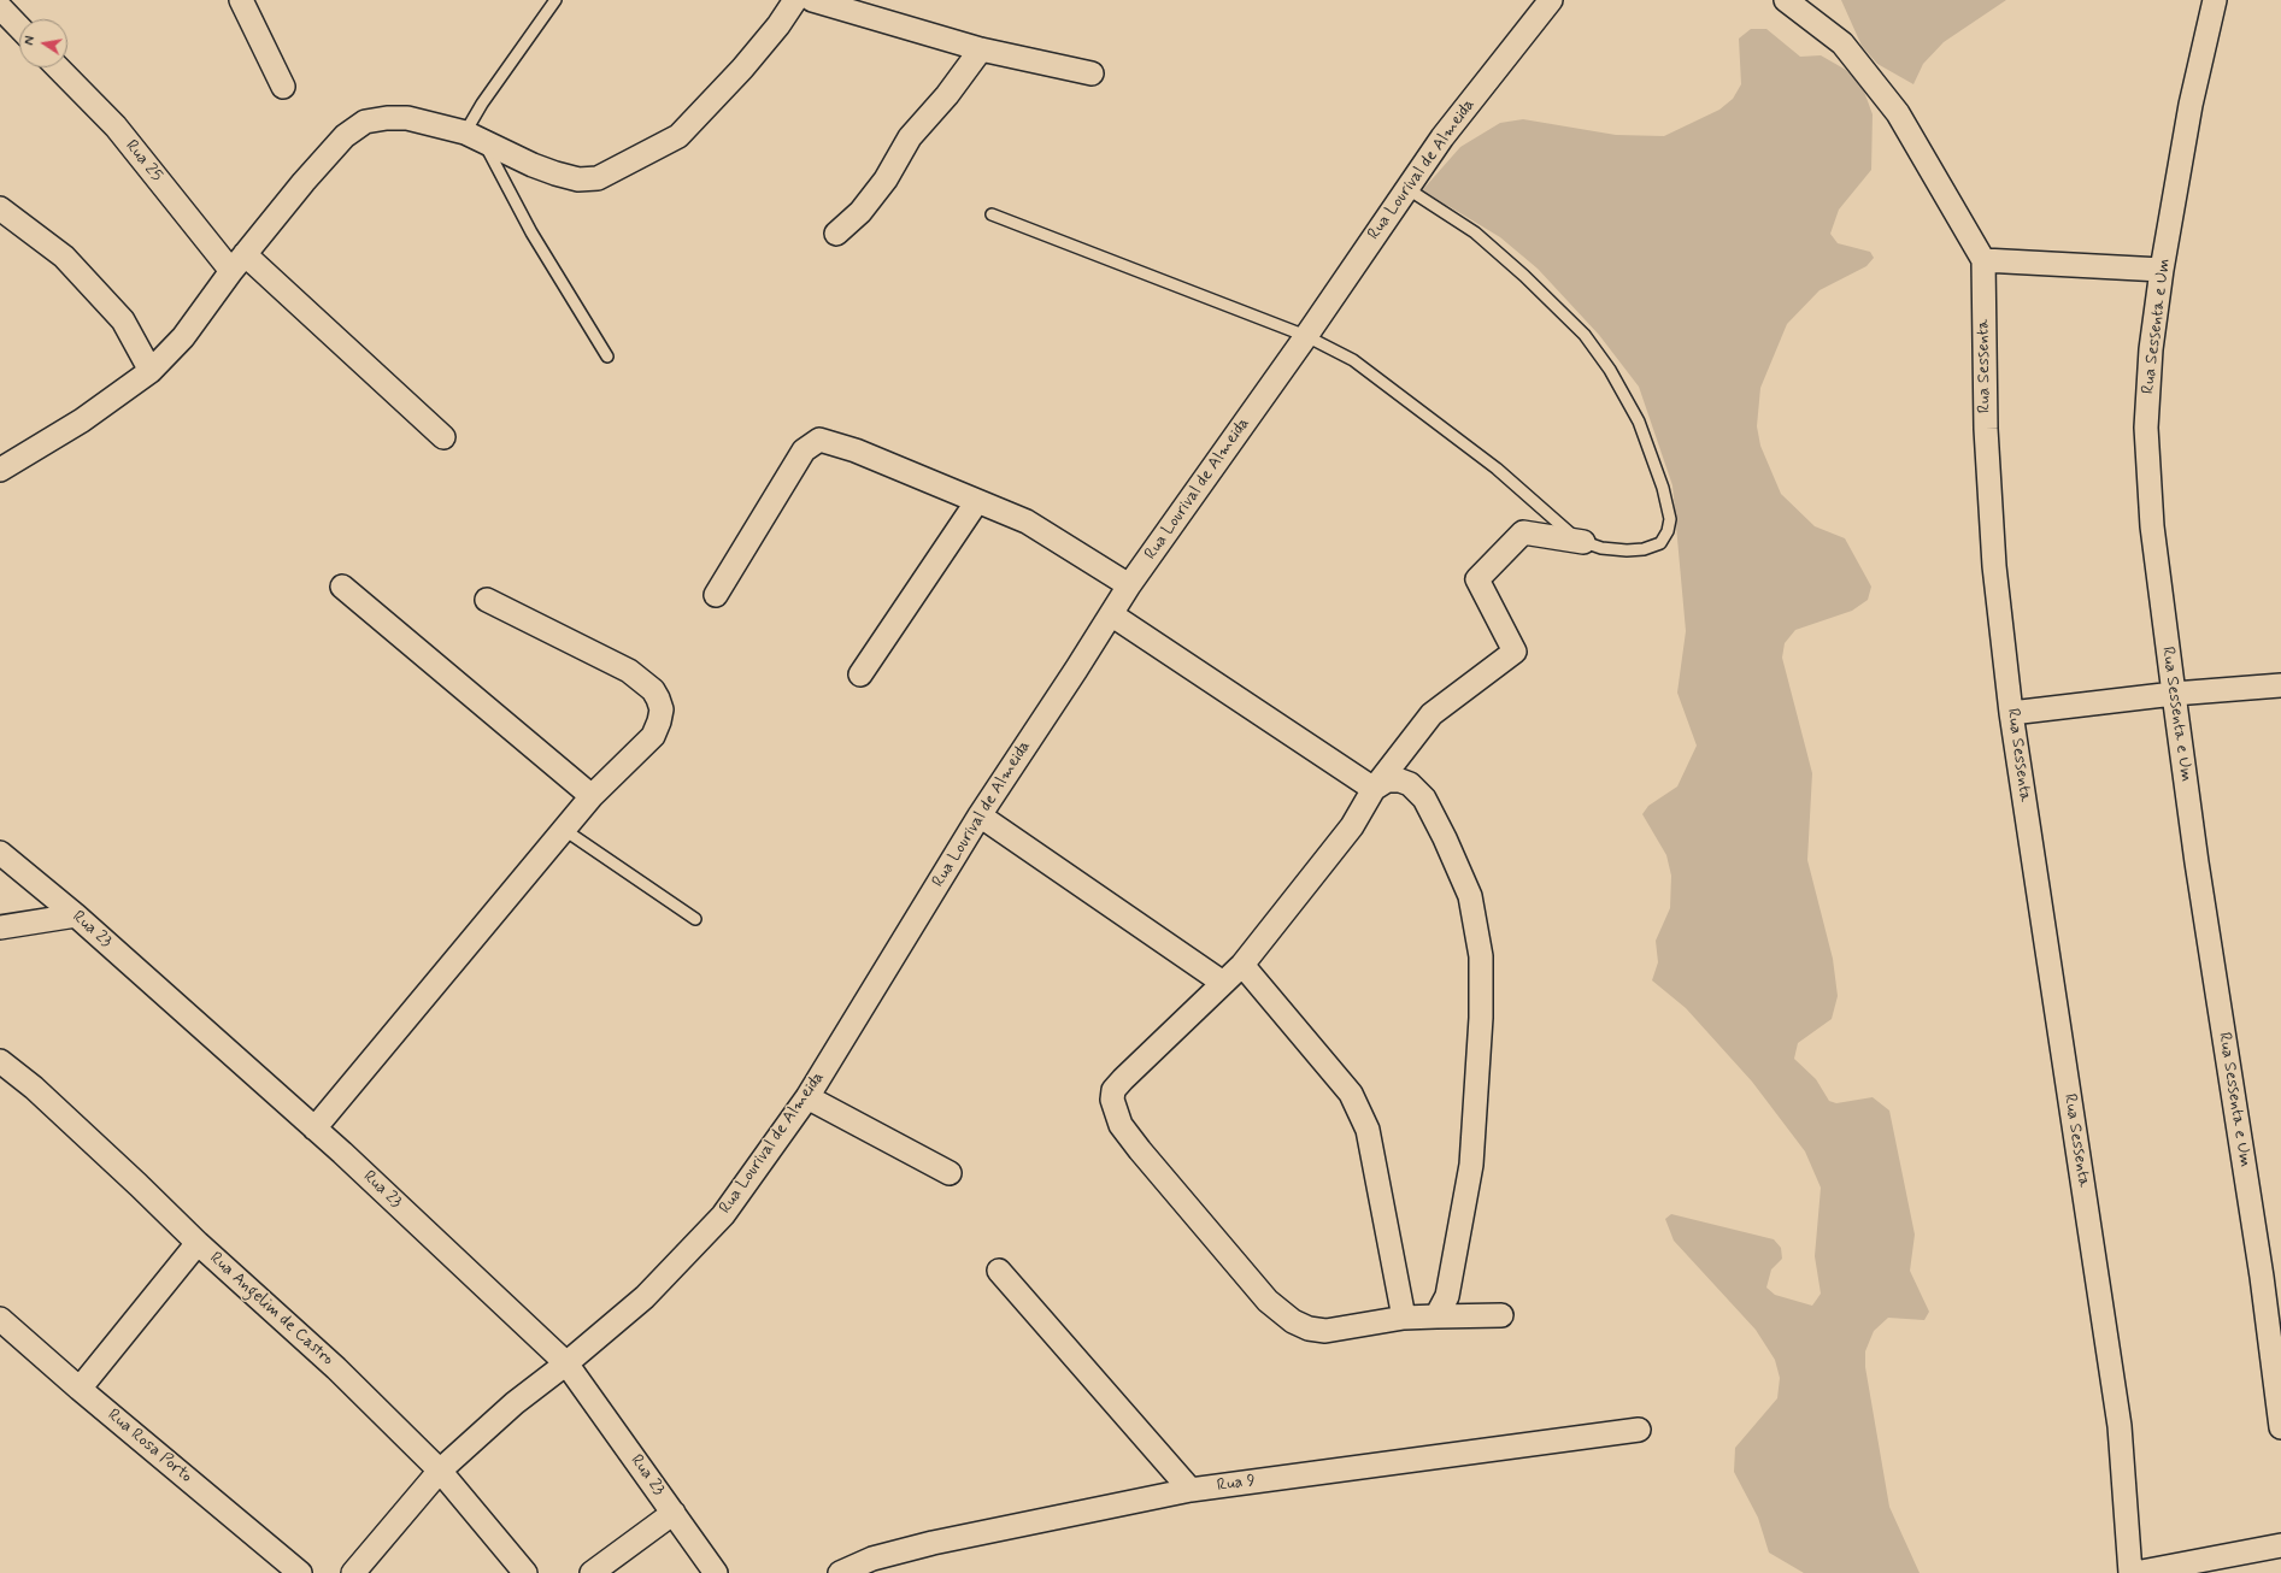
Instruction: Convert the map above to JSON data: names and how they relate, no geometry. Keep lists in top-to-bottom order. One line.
{"streets":{"street":["Rua 25","Rua Lourival de Almeida","Rua Sessenta e Um","Rua Sessenta","Rua 23","Rua Angelim de Castro","Rua Rosa Porto","Rua 9"]},"crossings":[["Rua Lourival de Almeida","Rua 23"],["Rua Lourival de Almeida","Rua Angelim de Castro"]],"north":"left"}
